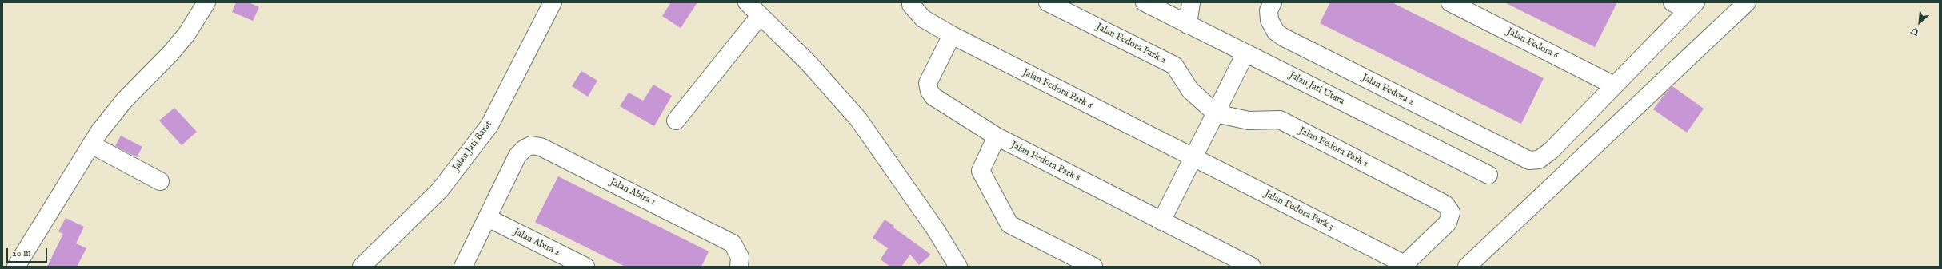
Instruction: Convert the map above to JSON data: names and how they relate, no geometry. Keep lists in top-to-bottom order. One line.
{"streets":{"street":["Jalan Fedora Park 2","Jalan Fedora 6","Jalan Jati Utara","Jalan Fedora Park 6","Jalan Fedora 2","Jalan Jati Barat","Jalan Fedora Park 1","Jalan Fedora Park 8","Jalan Abira 1","Jalan Fedora Park 3","Jalan Abira 2"]},"crossings":[["Jalan Fedora Park 2","Jalan Fedora Park 1"],["Jalan Fedora 6","Jalan Fedora 2"],["Jalan Fedora Park 6","Jalan Fedora Park 8"],["Jalan Fedora Park 6","Jalan Fedora Park 3"],["Jalan Fedora Park 1","Jalan Fedora Park 3"],["Jalan Abira 1","Jalan Abira 2"]],"scale_bar":"20 m","north":"bottom left"}
